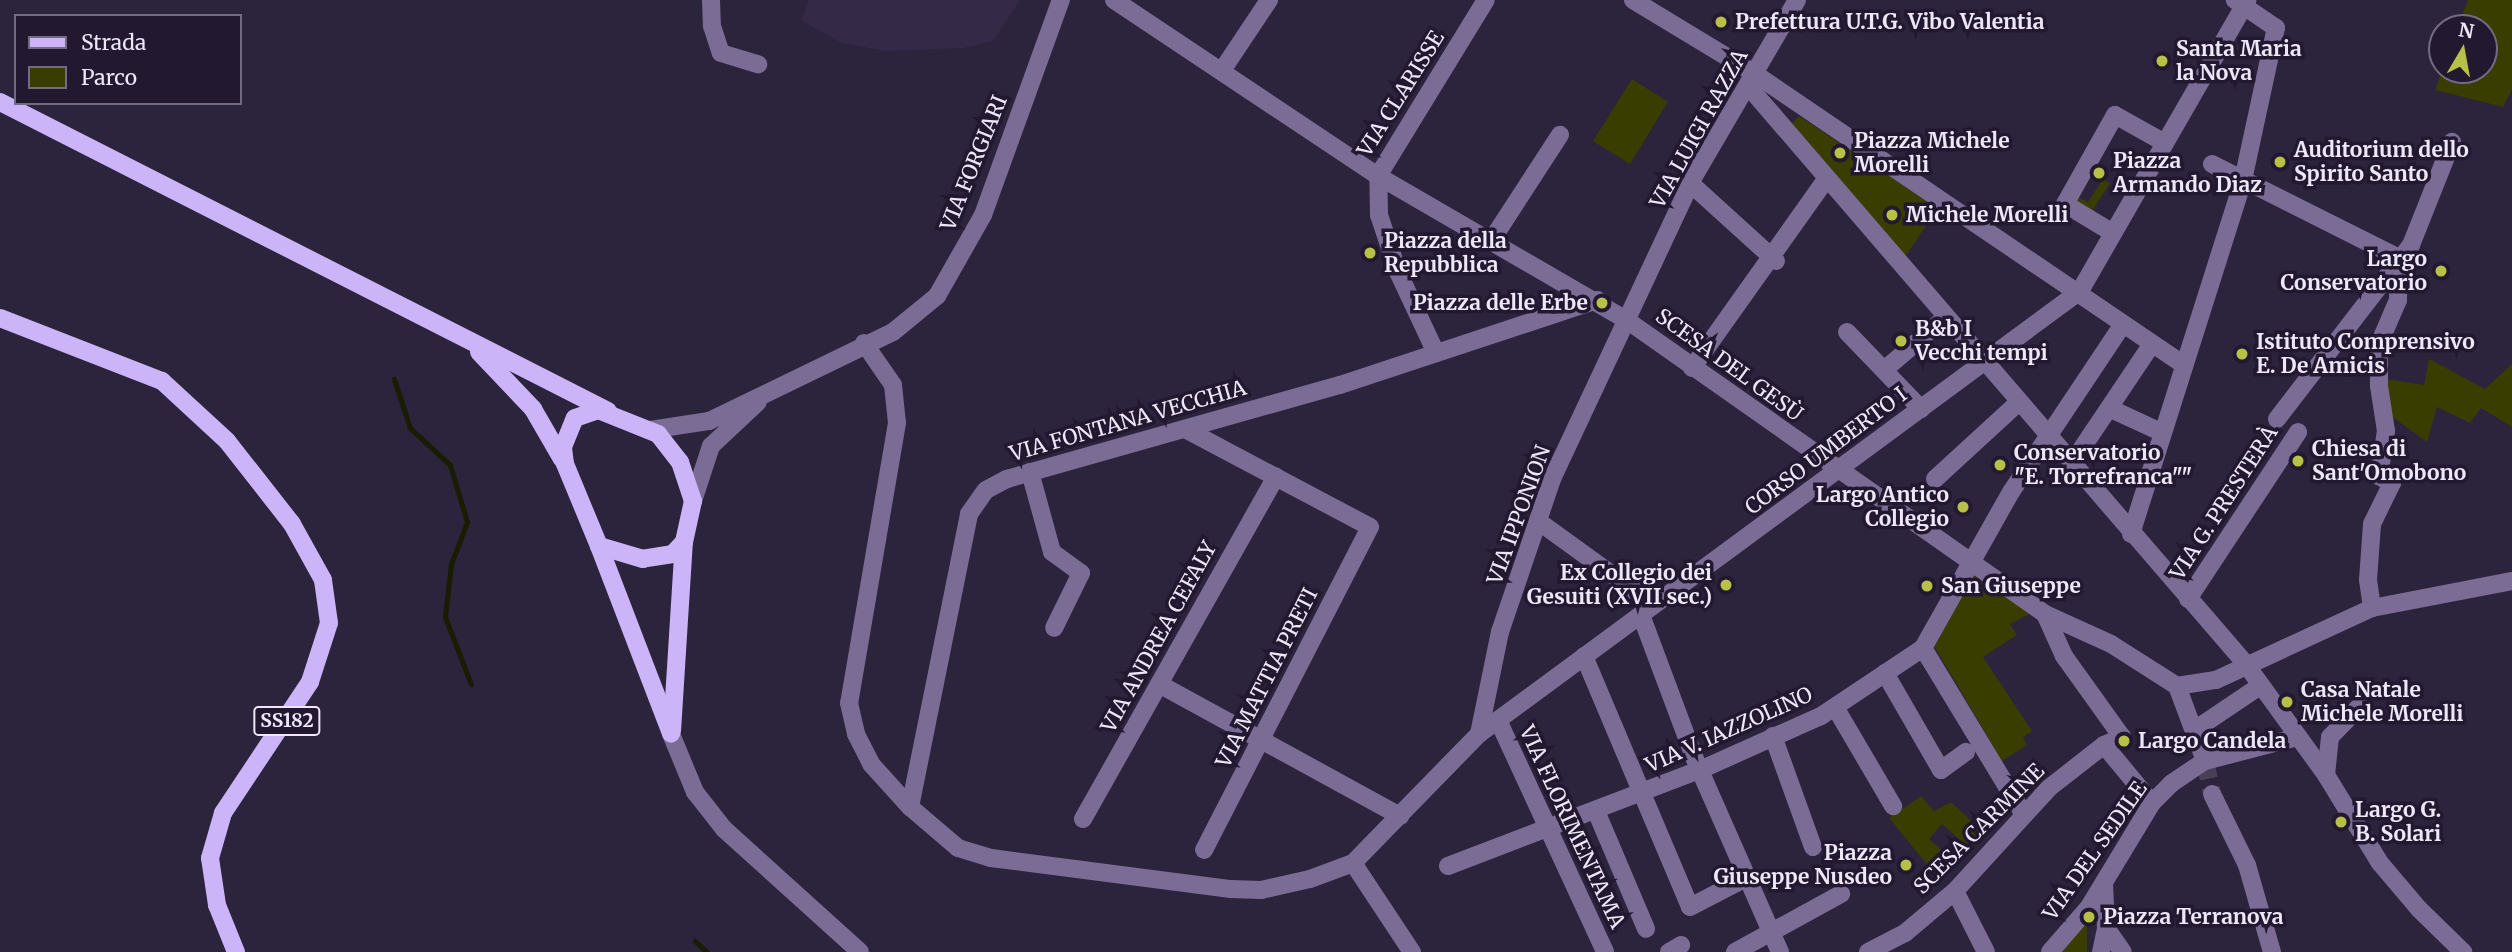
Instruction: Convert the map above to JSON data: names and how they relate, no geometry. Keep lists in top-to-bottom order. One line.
{"streets":{"main road":["SS182"],"street":["VIA CLARISSE","VIA LUIGI RAZZA","VIA FORGIARI","SCESA DEL GESÙ","VIA FONTANA VECCHIA","CORSO UMBERTO I","VIA G. PRESTERÀ","VIA IPPONION","VIA ANDREA CEFALY","VIA MATTIA PRETI","VIA V. IAZZOLINO","VIA FLORIMENTAMA","SCESA CARMINE","VIA DEL SEDILE"]},"crossings":[["VIA CLARISSE","SCESA DEL GESÙ"],["VIA LUIGI RAZZA","SCESA DEL GESÙ"],["VIA LUIGI RAZZA","VIA IPPONION"],["SCESA DEL GESÙ","VIA FONTANA VECCHIA"],["SCESA DEL GESÙ","CORSO UMBERTO I"],["SCESA DEL GESÙ","VIA IPPONION"],["SCESA DEL GESÙ","VIA V. IAZZOLINO"],["SCESA DEL GESÙ","SCESA CARMINE"],["CORSO UMBERTO I","VIA IPPONION"],["CORSO UMBERTO I","VIA FLORIMENTAMA"],["VIA ANDREA CEFALY","VIA MATTIA PRETI"],["VIA V. IAZZOLINO","VIA FLORIMENTAMA"]],"places":["Prefettura U.T.G. Vibo Valentia","Santa Maria la Nova","Piazza Michele Morelli","Auditorium dello Spirito Santo","Piazza Armando Diaz","Michele Morelli","Piazza della Repubblica","Largo Conservatorio","Piazza delle Erbe","B&b I Vecchi tempi","Istituto Comprensivo E. De Amicis","Chiesa di Sant'Omobono","Conservatorio \"E. Torrefranca\"\"","Largo Antico Collegio","Ex Collegio dei Gesuiti (XVII sec.)","San Giuseppe","Casa Natale Michele Morelli","Largo Candela","Largo G. B. Solari","Piazza Giuseppe Nusdeo","Piazza Terranova"],"legend":["Strada","Parco"],"north":"top"}
